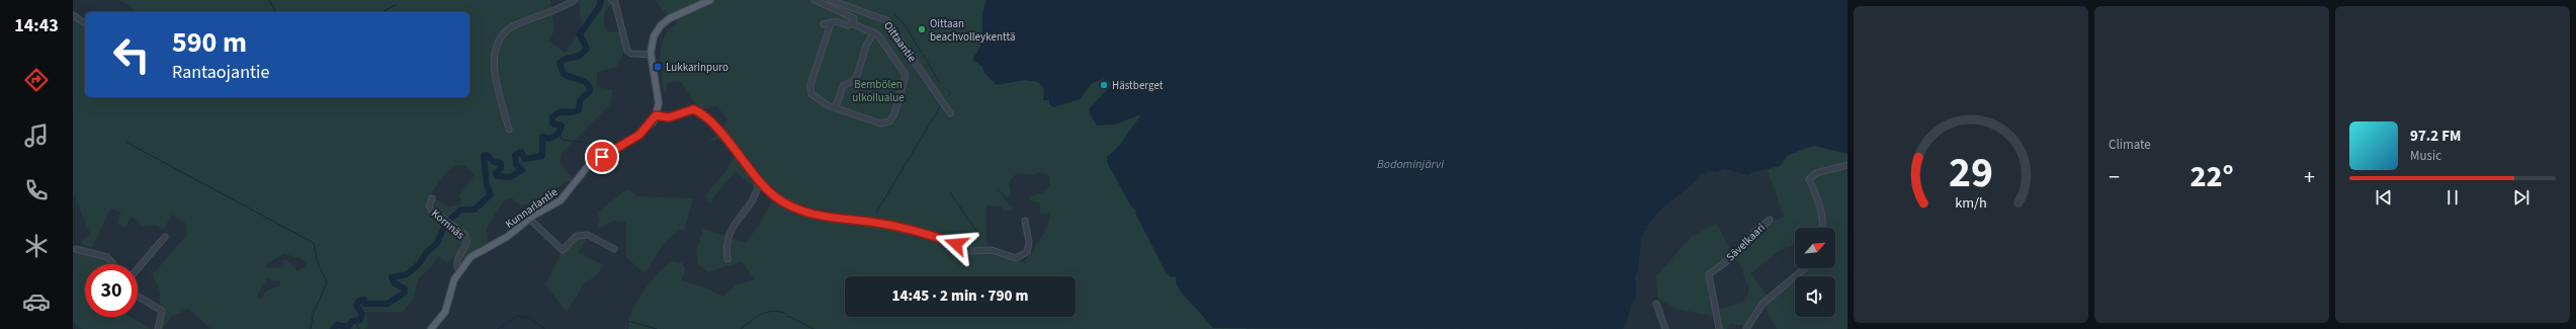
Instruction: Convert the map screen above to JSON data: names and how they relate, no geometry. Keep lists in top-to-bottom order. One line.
{"streets":{"main road":["Kunnarlantie"],"street":["Oittaantie","Kornnäs","Sävelkaari"]},"crossings":[["Kunnarlantie","Kornnäs"]],"water":["Bodominjärvi"],"parks":["Bembölen ulkoilualue"],"places":{"other":["Oittaan beachvolleykenttä","Hästberget"],"transit":["Lukkarinpuro"]},"north":"top right","page":{"tabs":"14:43","tile":"Climate","turn":["590 m","Rantaojantie"],"song":["97.2 FM","Music"],"heat":["−","22°","+"],"limit":"30","trip":"14:45 · 2 min · 790 m","gauge":["29","km/h"]}}
